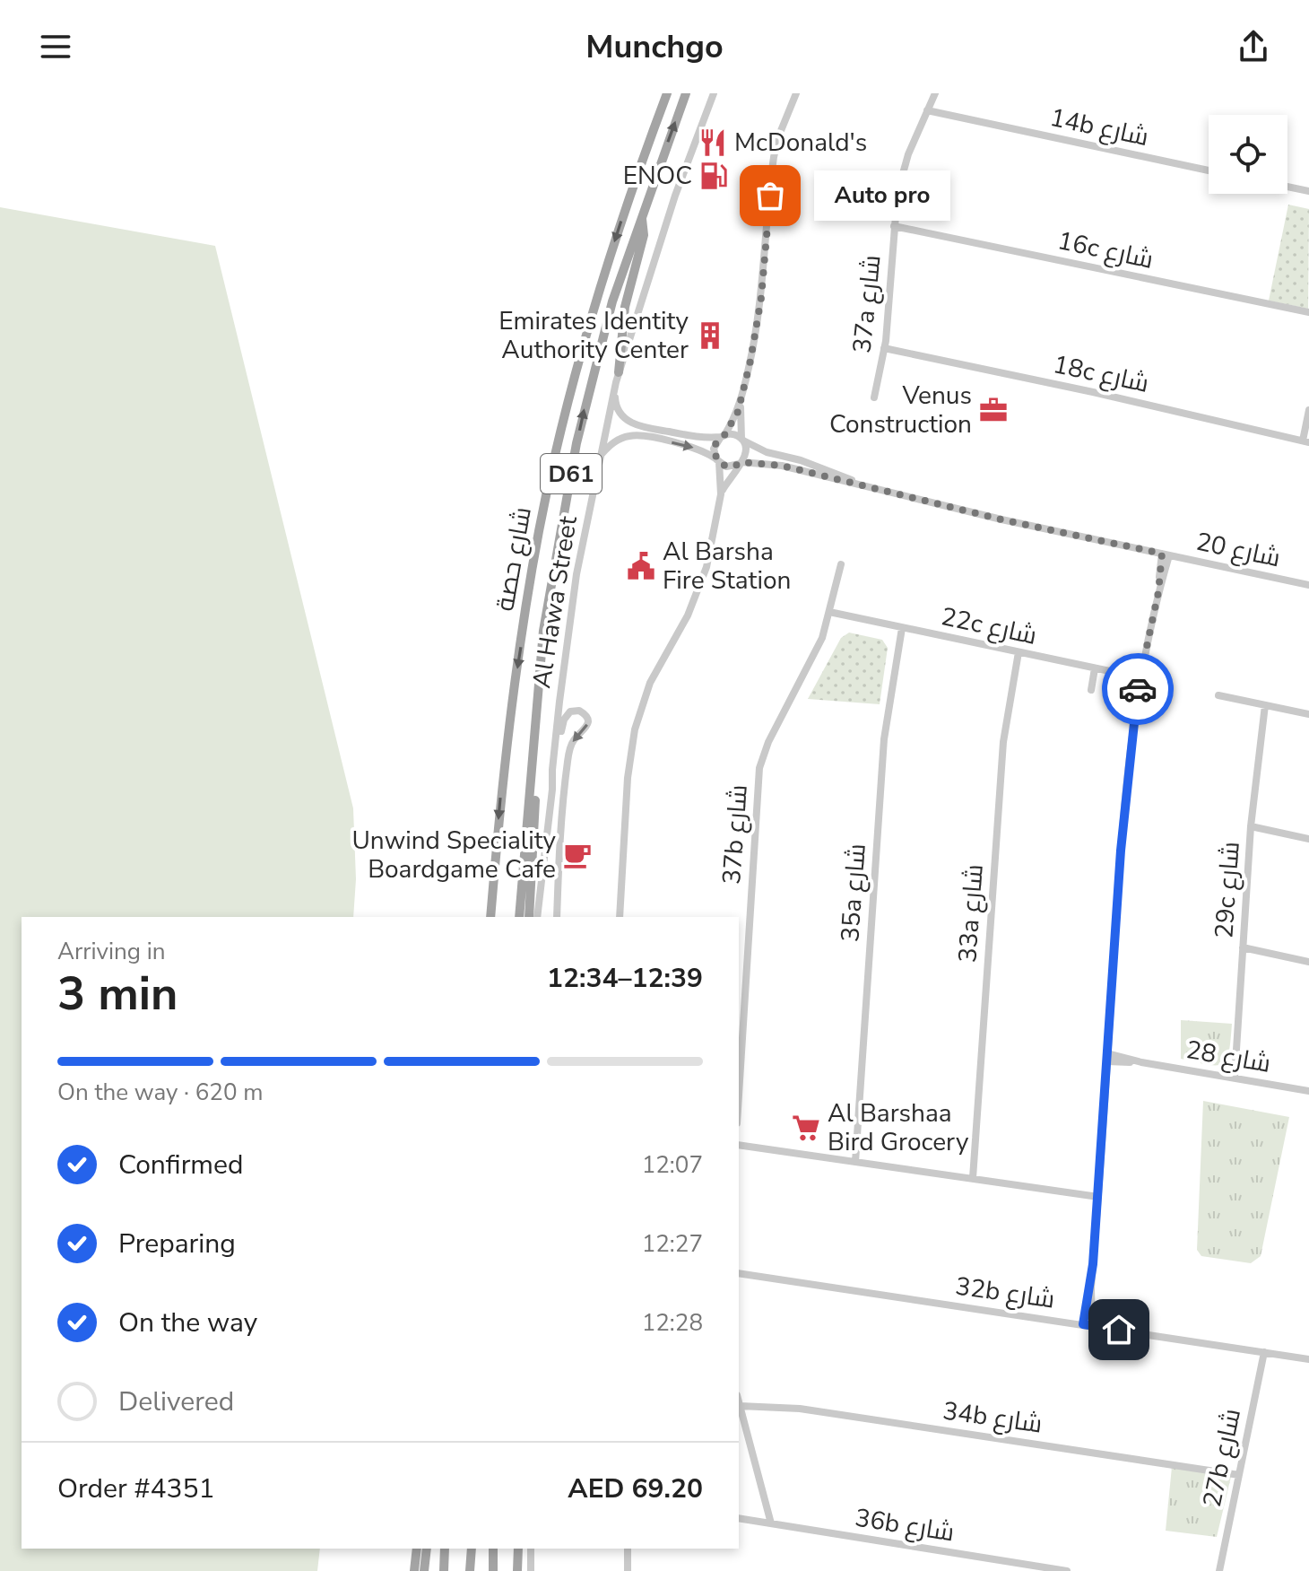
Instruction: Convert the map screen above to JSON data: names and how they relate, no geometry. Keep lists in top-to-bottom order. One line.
{"streets":{"main road":["D61","شارع حصة"],"street":["14b شارع","16c شارع","37a شارع","18c شارع","شارع 20","Al Hawa Street","22c شارع","37b شارع","29c شارع","35a شارع","33a شارع","شارع 28","32b شارع","34b شارع","27b شارع","36b شارع"]},"crossings":[["14b شارع","37a شارع"],["16c شارع","37a شارع"],["37a شارع","18c شارع"],["22c شارع","37b شارع"],["22c شارع","35a شارع"],["22c شارع","33a شارع"],["29c شارع","شارع 28"],["32b شارع","27b شارع"],["34b شارع","27b شارع"]],"places":{"restaurant":["McDonald's"],"fuel station":["ENOC"],"other":["Auto pro"],"building":["Emirates Identity Authority Center"],"office":["Venus Construction"],"public building":["Al Barsha Fire Station"],"cafe":["Unwind Speciality Boardgame Cafe"],"supermarket":["Al Barshaa Bird Grocery"]},"page":{"header":"Munchgo","bubble":"Auto pro","heading":["3 min","Arriving in","12:34–12:39"],"panel":["Order #4351","AED 69.20"],"bar":"On the way · 620 m","list":[["Confirmed","12:07"],["Preparing","12:27"],["On the way","12:28"],"Delivered"]}}
